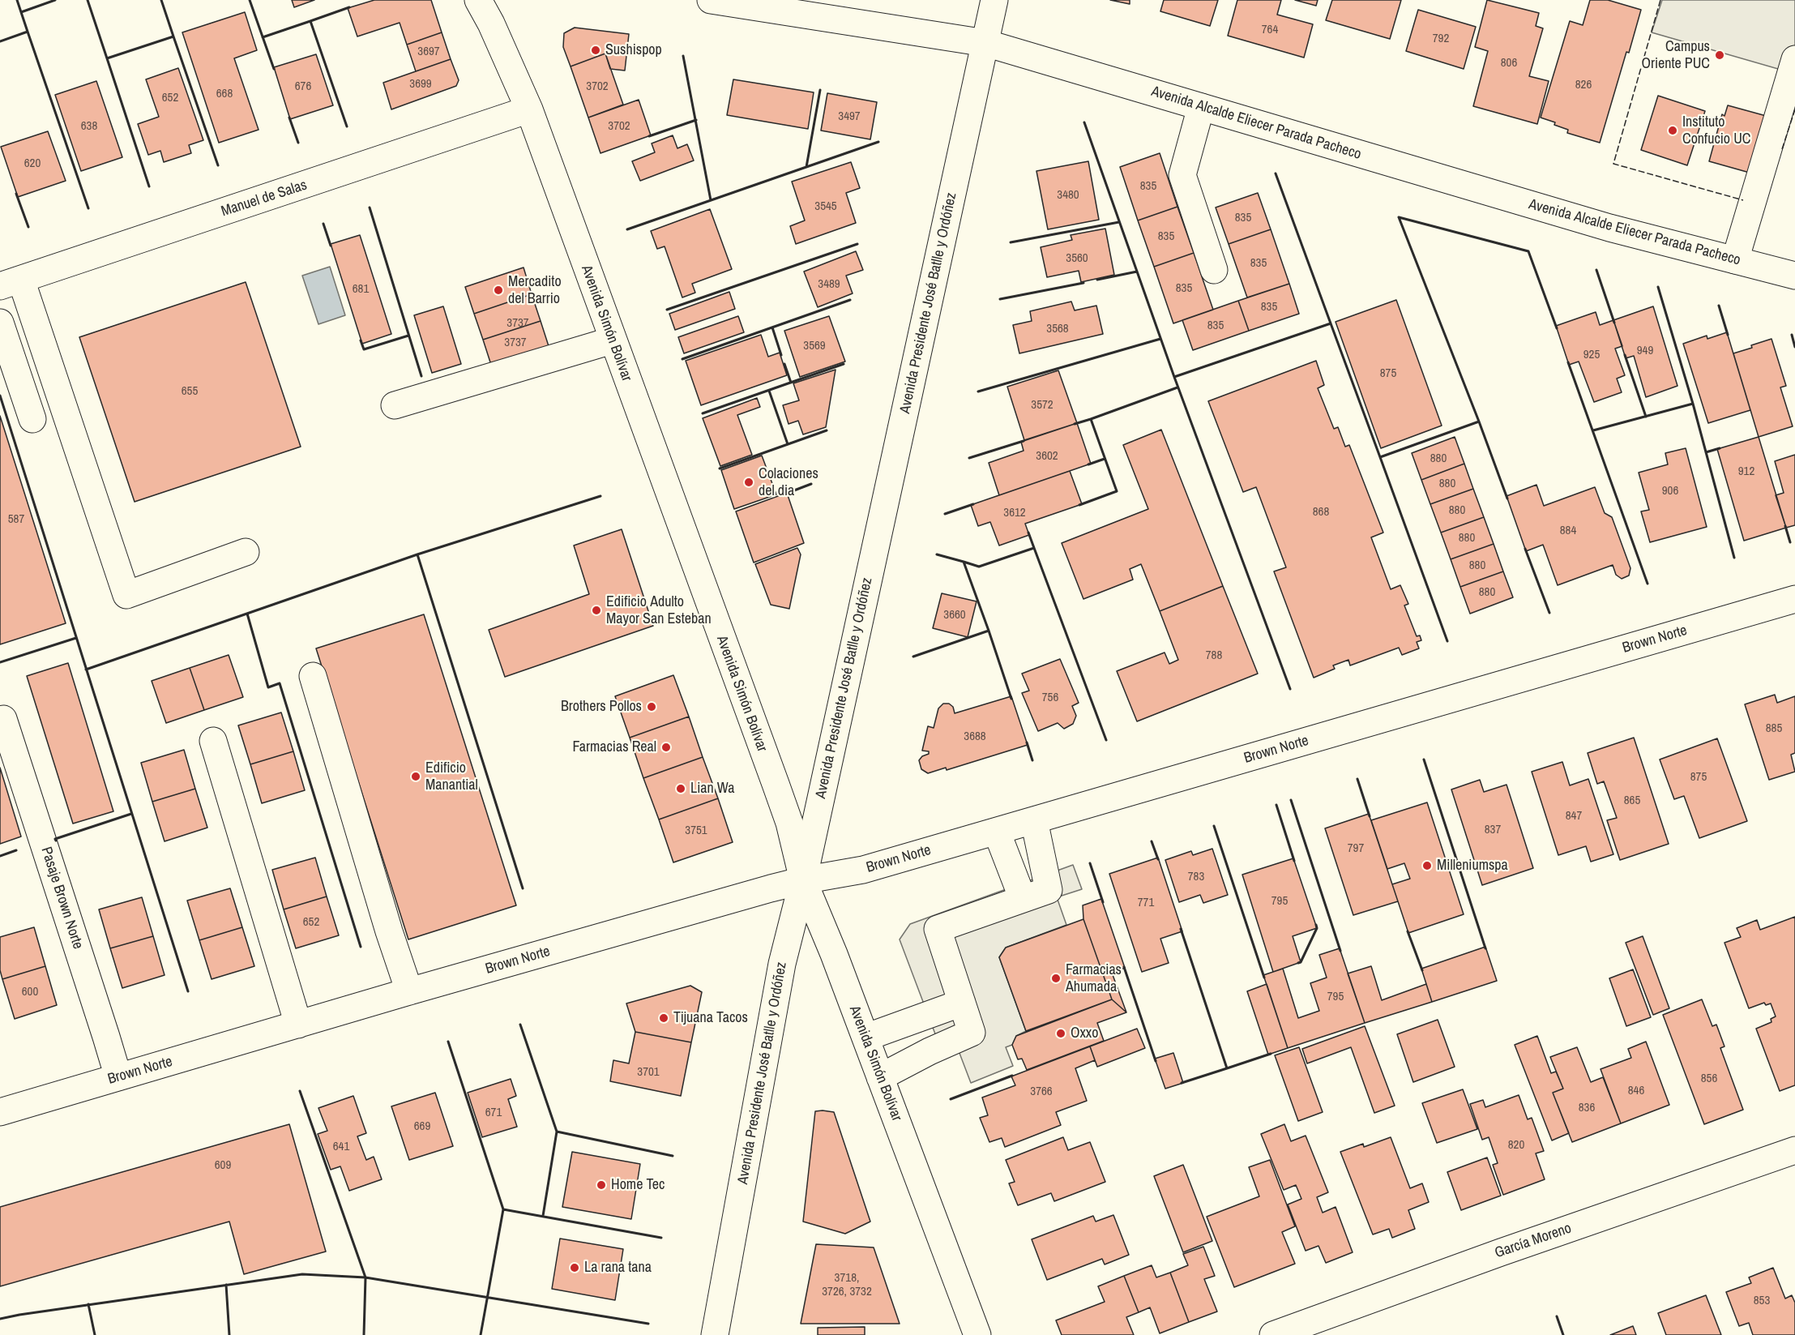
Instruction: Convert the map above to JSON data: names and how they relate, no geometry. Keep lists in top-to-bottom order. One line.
{"streets":{"street":["Avenida Alcalde Eliecer Parada Pacheco","Manuel de Salas","Avenida Presidente José Batlle y Ordóñez","Avenida Simón Bolívar","Brown Norte","Pasaje Brown Norte","García Moreno"]},"crossings":[["Avenida Alcalde Eliecer Parada Pacheco","Avenida Presidente José Batlle y Ordóñez"],["Manuel de Salas","Avenida Simón Bolívar"],["Avenida Presidente José Batlle y Ordóñez","Avenida Simón Bolívar"],["Avenida Presidente José Batlle y Ordóñez","Brown Norte"],["Avenida Simón Bolívar","Brown Norte"],["Brown Norte","Pasaje Brown Norte"]],"places":["Sushispop","Campus Oriente PUC","Instituto Confucio UC","Mercadito del Barrio","Colaciones del dia","Edificio Adulto Mayor San Esteban","Brothers Pollos","Farmacias Real","Edificio Manantial","Lian Wa","Milleniumspa","Farmacias Ahumada","Tijuana Tacos","Oxxo","Home Tec","La rana tana"],"house_numbers":["764","792","3697","806","3699","826","676","3702","668","652","3497","638","3702","620","835","3480","3545","835","835","3560","835","3489","835","681","835","3737","835","3568","3737","3569","949","925","875","655","3572","3602","880","912","880","906","880","868","3612","587","884","880","880","880","3660","788","756","885","3688","875","865","847","837","3751","797","783","795","771","652","600","795","3701","856","846","3766","836","671","669","820","641","609","3718, 3726, 3732","853"]}
